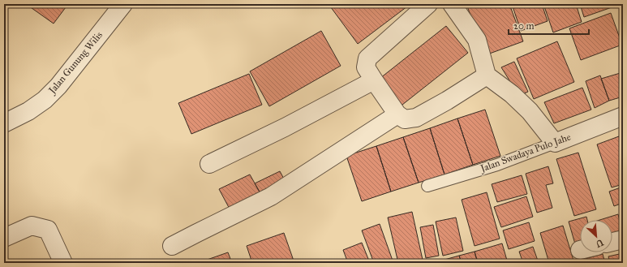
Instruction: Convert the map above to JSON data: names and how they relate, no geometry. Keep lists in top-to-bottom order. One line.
{"streets":{"street":["Jalan Gunung Wilis","Jalan Swadaya Pulo Jahe"]},"scale_bar":"20 m","north":"bottom right"}
